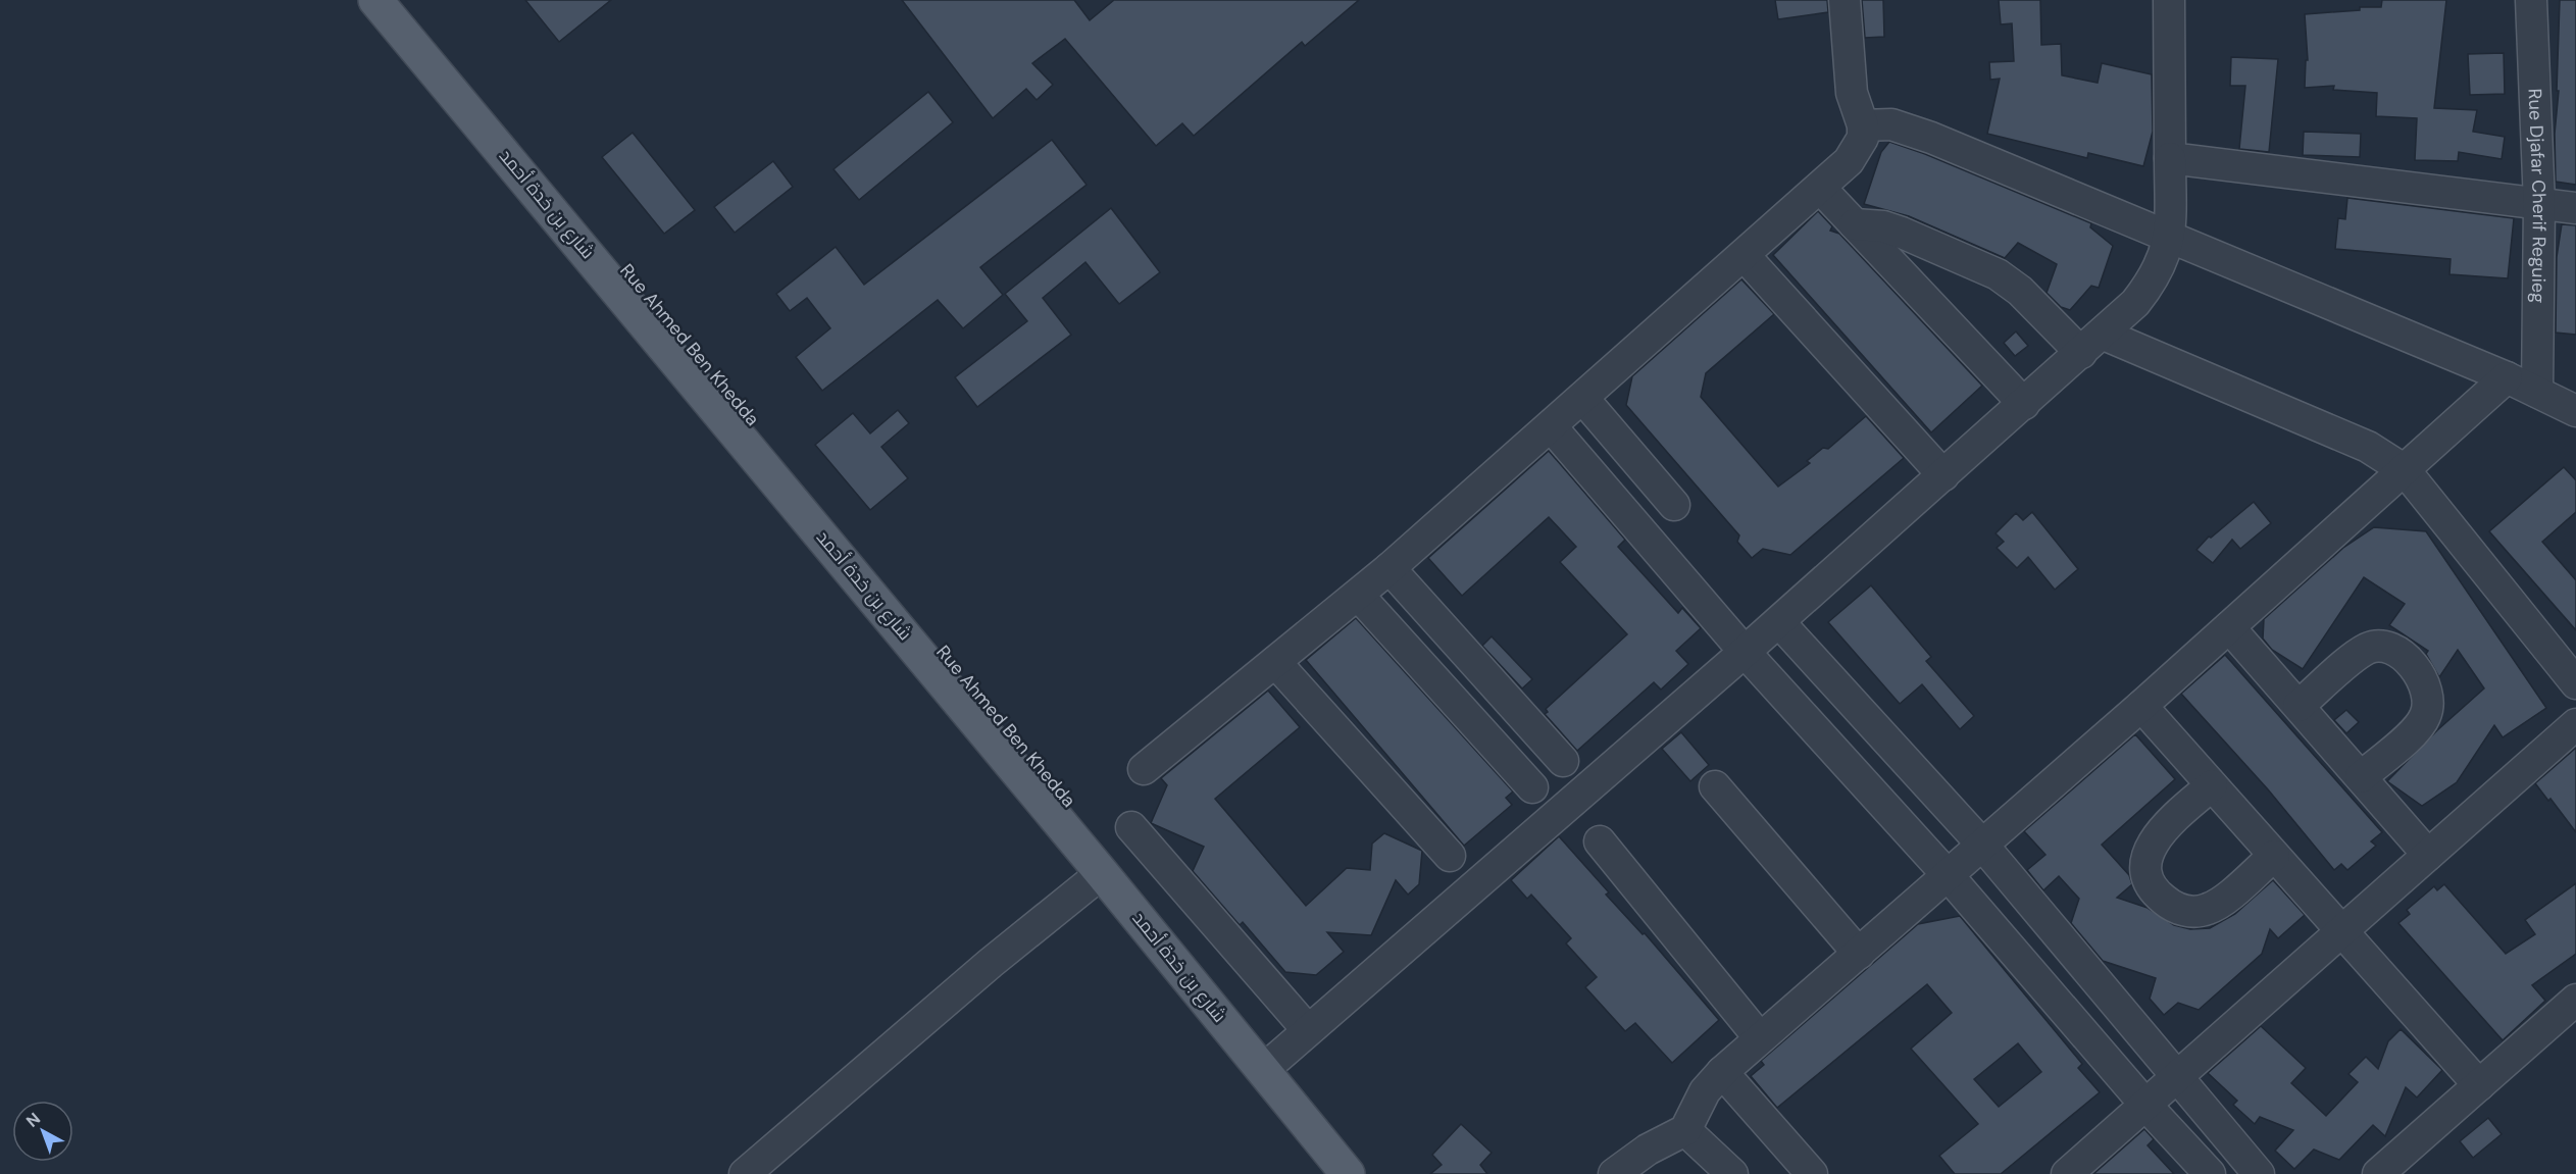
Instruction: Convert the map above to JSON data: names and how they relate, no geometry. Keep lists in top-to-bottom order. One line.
{"streets":{"main road":["شارع بن خدة أحمد","Rue Ahmed Ben Khedda"],"street":["Rue Djafar Cherif Reguieg"]},"north":"top left"}
